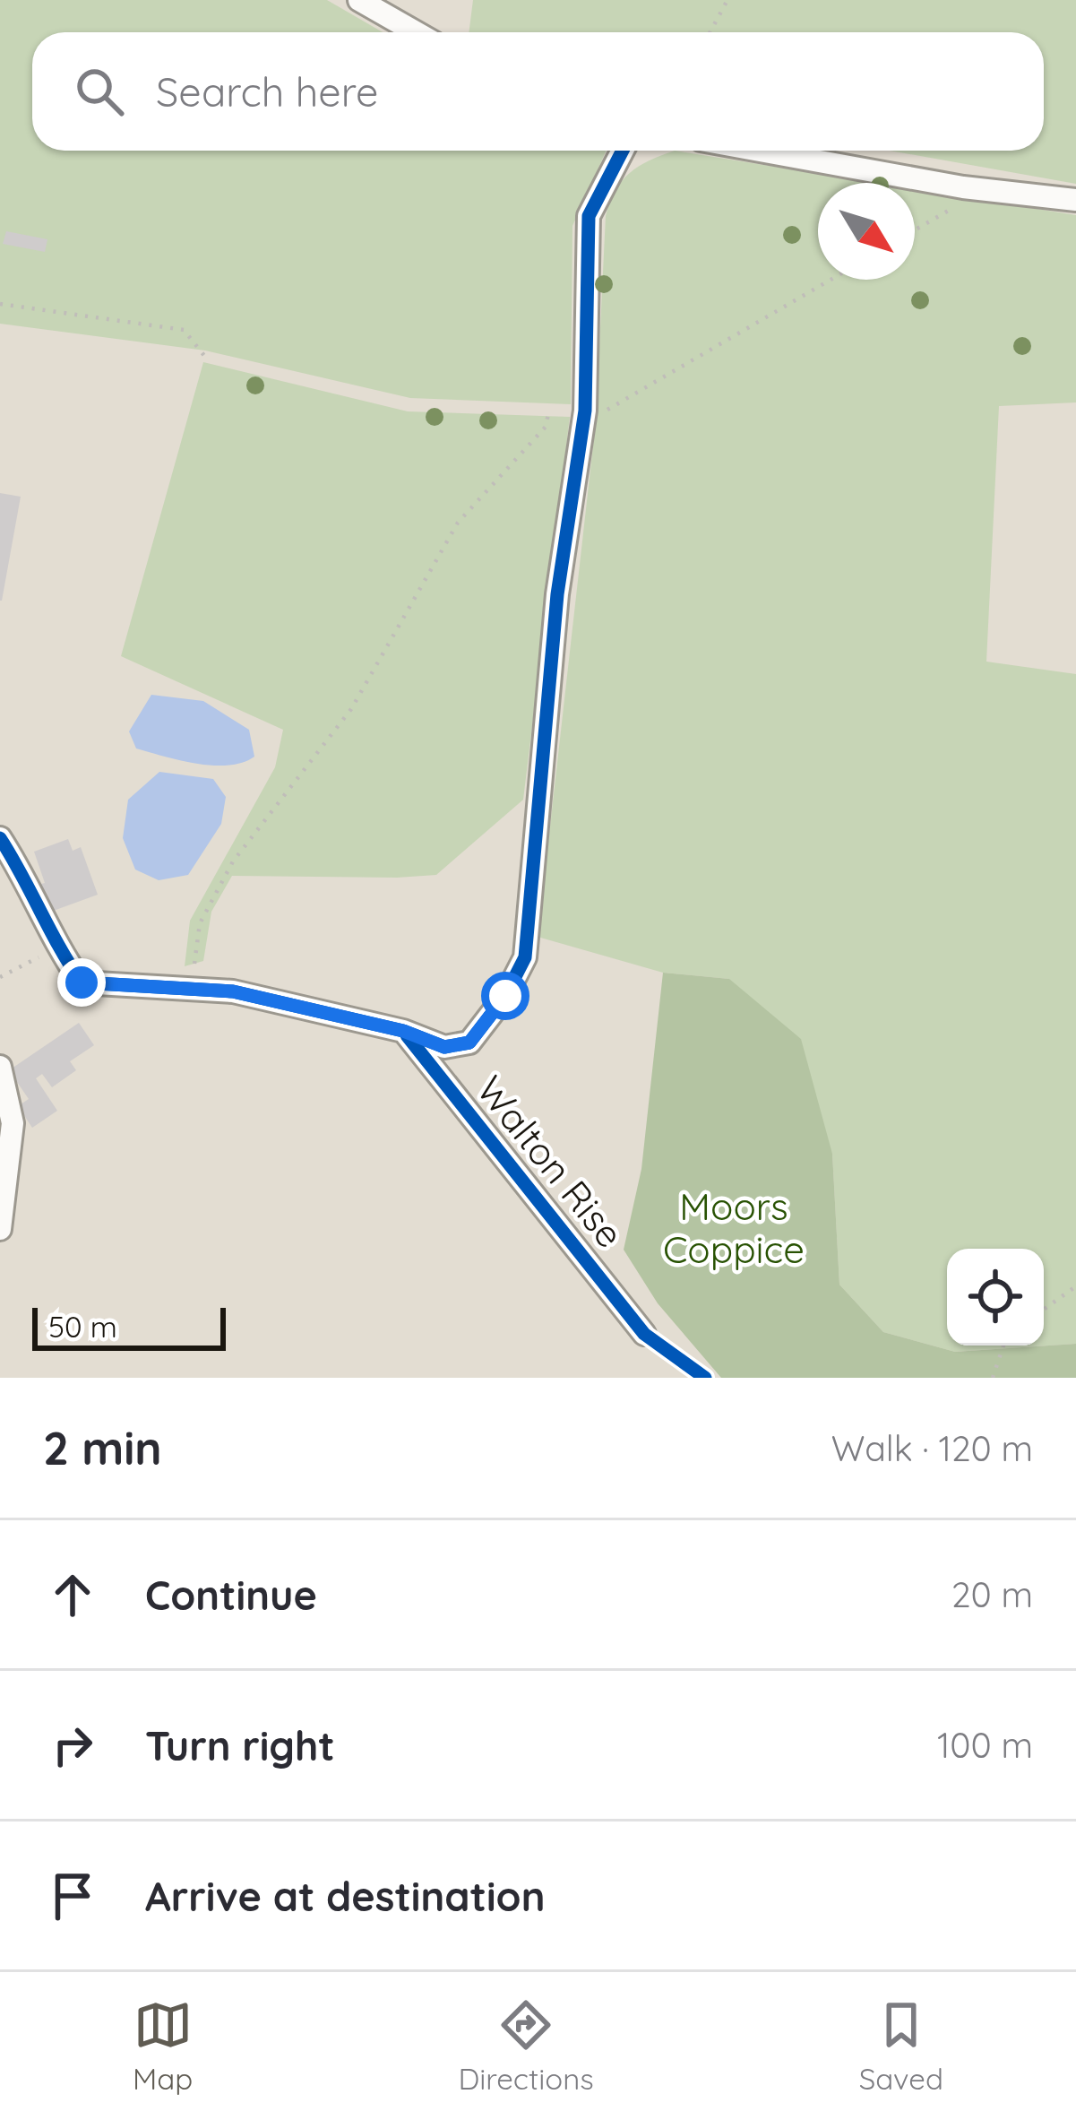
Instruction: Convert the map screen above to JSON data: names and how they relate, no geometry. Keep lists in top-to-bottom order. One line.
{"streets":{"street":["Walton Rise"]},"parks":["Moors Coppice"],"scale_bar":"50 m","north":"bottom right","page":{"search":"Search here","scale":"50 m","heading":["2 min","Walk · 120 m"],"list":[["Continue","20 m"],["Turn right","100 m"],"Arrive at destination"],"nav":["Map","Directions","Saved"]}}
